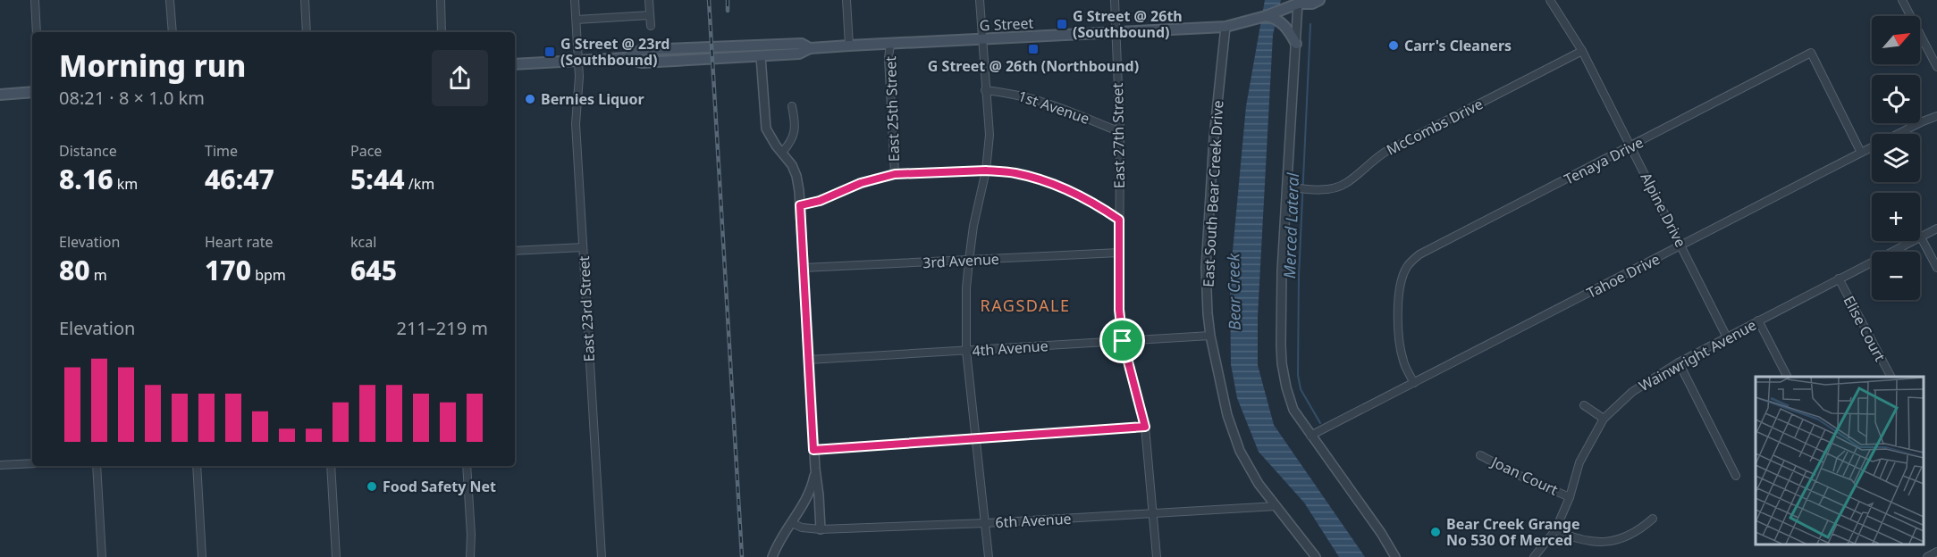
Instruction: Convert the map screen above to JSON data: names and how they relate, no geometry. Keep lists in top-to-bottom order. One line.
{"streets":{"main road":["G Street"],"street":["1st Avenue","East 25th Street","McCombs Drive","East 27th Street","Tenaya Drive","East South Bear Creek Drive","Alpine Drive","3rd Avenue","Tahoe Drive","East 23rd Street","Elise Court","4th Avenue","Wainwright Avenue","Joan Court","6th Avenue"]},"crossings":[["G Street","East 25th Street"],["G Street","East 27th Street"],["G Street","East South Bear Creek Drive"],["G Street","East 23rd Street"],["1st Avenue","East 27th Street"],["McCombs Drive","Alpine Drive"],["East 27th Street","3rd Avenue"],["East 27th Street","4th Avenue"],["East 27th Street","6th Avenue"],["Tenaya Drive","Alpine Drive"],["Tenaya Drive","Tahoe Drive"],["East South Bear Creek Drive","4th Avenue"],["East South Bear Creek Drive","6th Avenue"],["Alpine Drive","Tahoe Drive"],["Alpine Drive","Wainwright Avenue"],["Elise Court","Wainwright Avenue"],["Wainwright Avenue","Joan Court"]],"districts":["RAGSDALE"],"water":["Merced Lateral","Bear Creek"],"places":{"transit":["G Street @ 26th (Southbound)","G Street @ 26th (Northbound)","G Street @ 23rd (Southbound)"],"other":["Carr's Cleaners","Bernies Liquor","Food Safety Net","Bear Creek Grange No 530 Of Merced"]},"north":"top right","page":{"map_buttons":["+","−"],"heading":["Morning run","08:21 · 8 × 1.0 km"],"stats":[["Distance","8.16 km"],["Time","46:47"],["Pace","5:44 /km"],["Elevation","80 m"],["Heart rate","170 bpm"],["kcal","645"]],"chart":["Elevation","211–219 m"]}}
